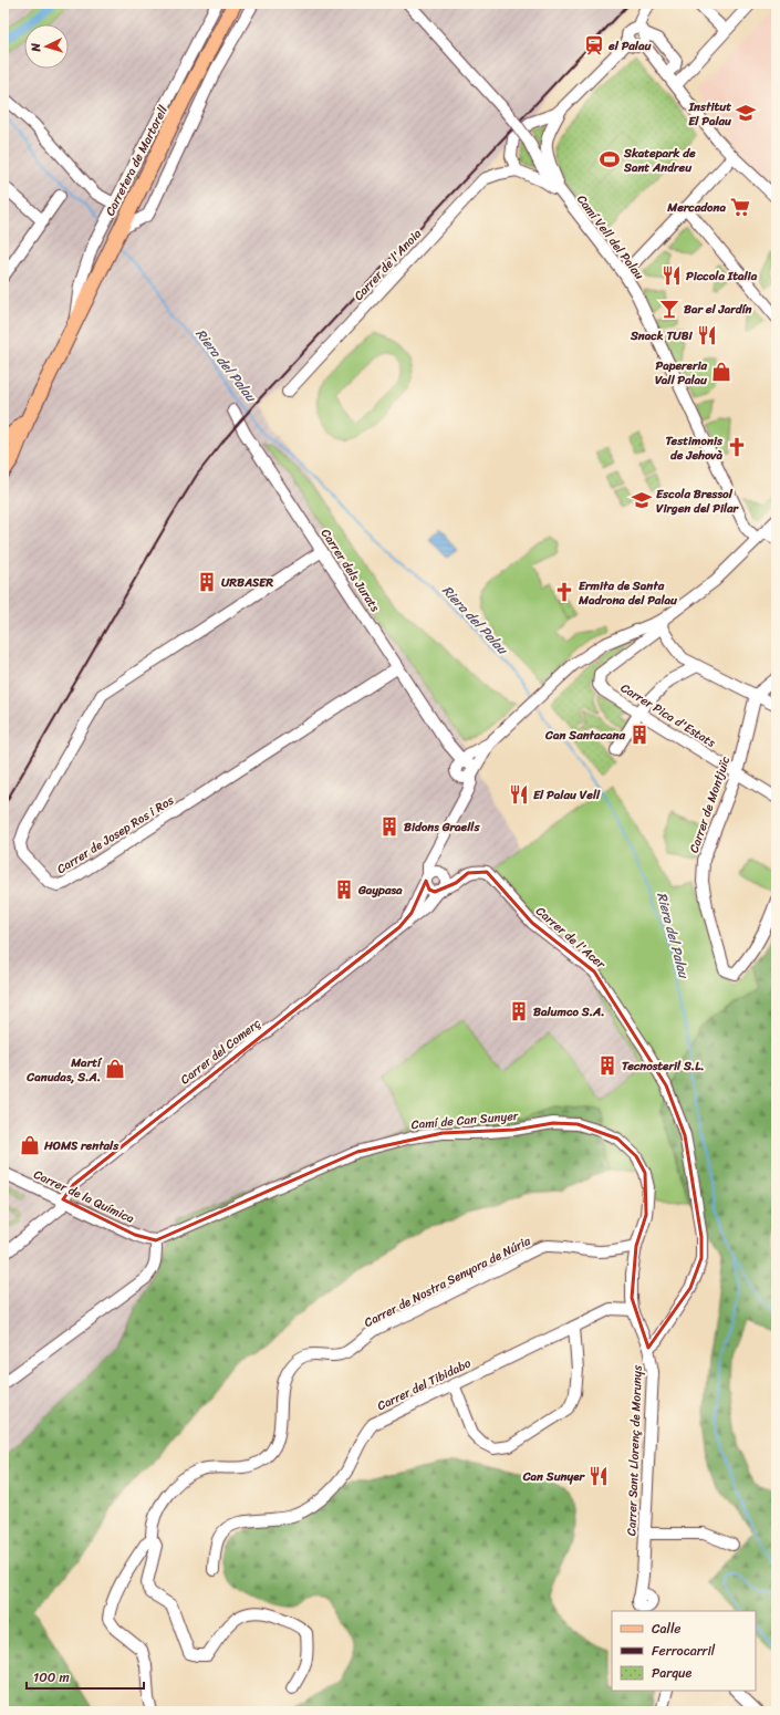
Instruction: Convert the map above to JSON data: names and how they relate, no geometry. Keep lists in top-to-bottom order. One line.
{"streets":{"main road":["Carretera de Martorell"],"street":["Camí Vell del Palau","Carrer de l'Anoia","Carrer dels Jurats","Carrer Pica d'Estats","Carrer de Montjuïc","Carrer de Josep Ros i Ros","Carrer de l'Acer","Carrer del Comerç","Camí de Can Sunyer","Carrer de la Química","Carrer de Nostra Senyora de Núria","Carrer del Tibidabo","Carrer Sant Llorenç de Morunys"]},"crossings":[["Carrer dels Jurats","Carrer de Josep Ros i Ros"],["Carrer Pica d'Estats","Carrer de Montjuïc"],["Carrer de l'Acer","Carrer del Comerç"],["Carrer de l'Acer","Carrer Sant Llorenç de Morunys"],["Carrer del Comerç","Carrer de la Química"],["Camí de Can Sunyer","Carrer de la Química"],["Camí de Can Sunyer","Carrer Sant Llorenç de Morunys"],["Carrer de Nostra Senyora de Núria","Carrer Sant Llorenç de Morunys"],["Carrer del Tibidabo","Carrer Sant Llorenç de Morunys"]],"water":["Riera del Palau"],"places":{"station":["el Palau"],"school or university":["Institut El Palau","Escola Bressol Virgen del Pilar"],"sports":["Skatepark de Sant Andreu"],"supermarket":["Mercadona"],"restaurant":["Piccola Italia","Snack TUBI","El Palau Vell","Can Sunyer"],"bar":["Bar el Jardín"],"shop":["Papereria Vall Palau","Martí Canudas, S.A.","HOMS rentals"],"church":["Testimonis de Jehovà","Ermita de Santa Madrona del Palau"],"building":["URBASER","Can Santacana","Bidons Graells","Gaypasa","Balumco S.A.","Tecnosteril S.L."]},"legend":["Calle","Ferrocarril","Parque"],"scale_bar":"100 m","north":"left"}
